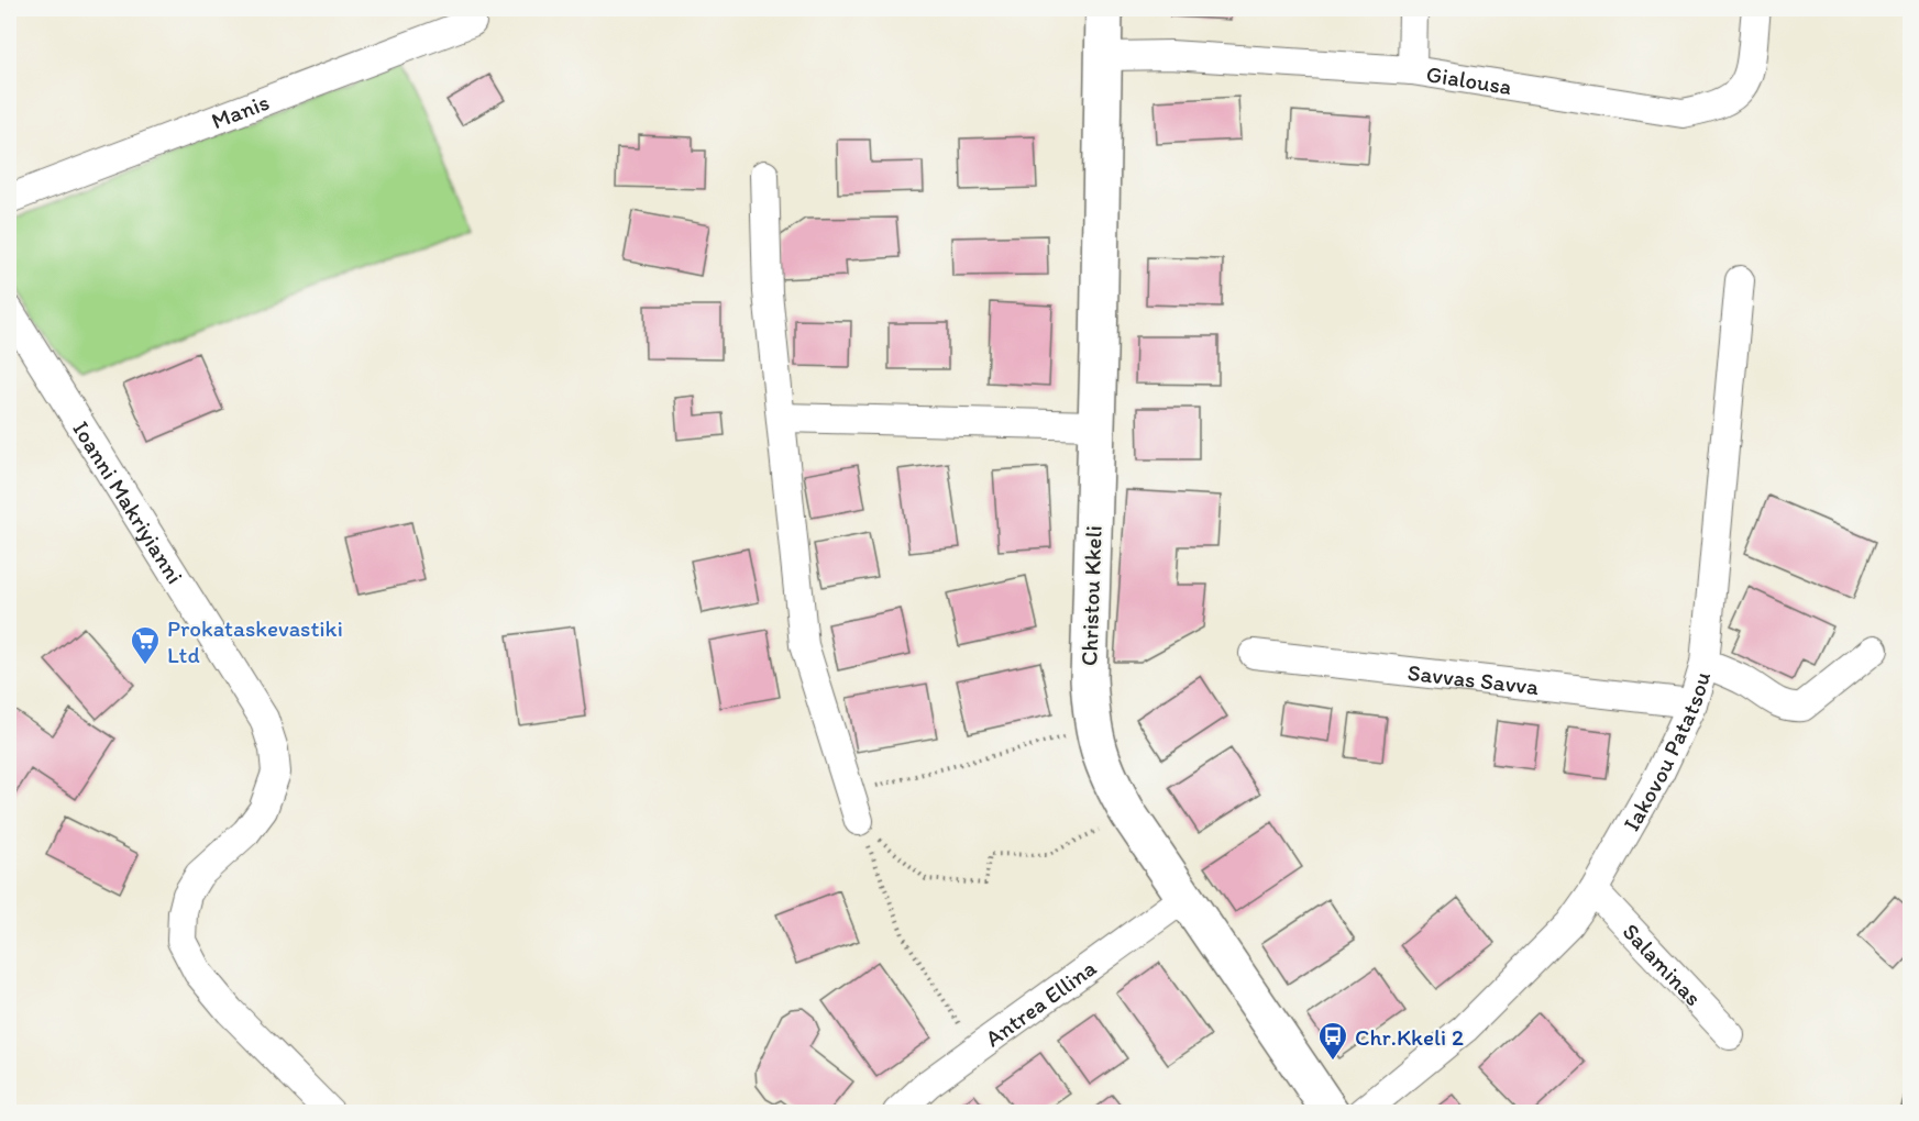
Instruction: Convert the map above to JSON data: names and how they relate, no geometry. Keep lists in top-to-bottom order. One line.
{"streets":{"street":["Gialousa","Manis","Ioanni Makriyianni","Christou Kkeli","Savvas Savva","Iakovou Patatsou","Salaminas","Antrea Ellina"]},"crossings":[["Gialousa","Christou Kkeli"],["Christou Kkeli","Antrea Ellina"],["Savvas Savva","Iakovou Patatsou"],["Iakovou Patatsou","Salaminas"]],"places":{"supermarket":["Prokataskevastiki Ltd"],"bus stop":["Chr.Kkeli 2"]}}
